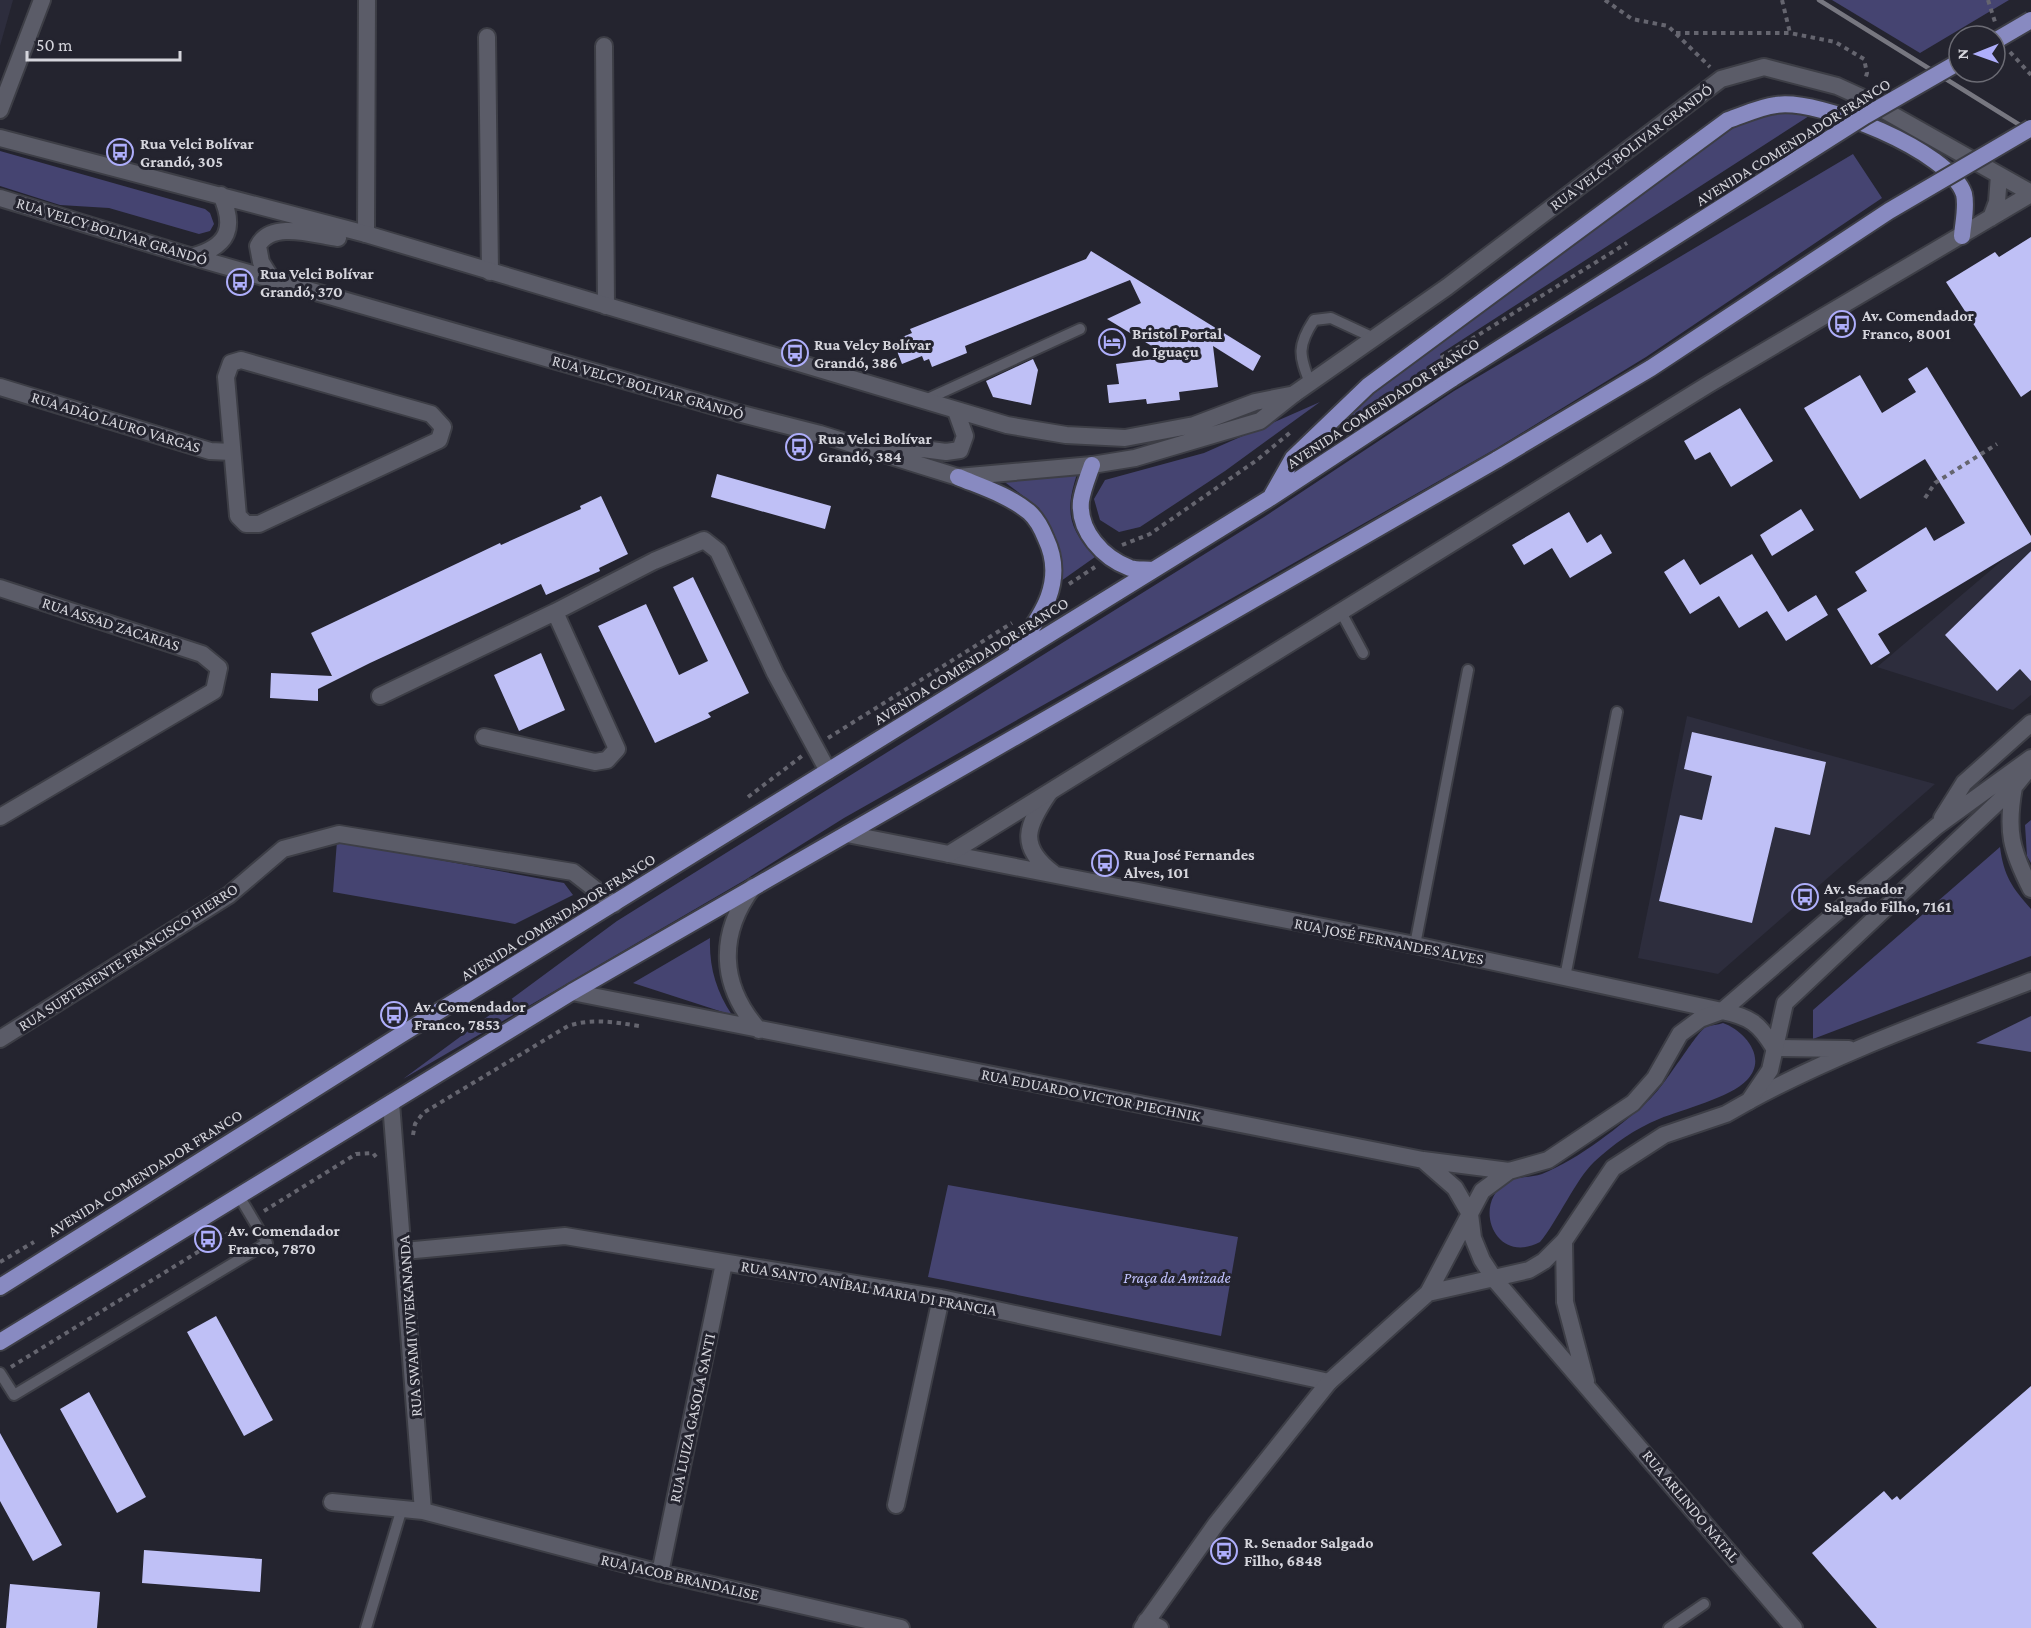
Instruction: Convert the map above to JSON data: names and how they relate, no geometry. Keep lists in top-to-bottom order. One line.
{"streets":{"highway":["AVENIDA COMENDADOR FRANCO"],"street":["RUA VELCY BOLIVAR GRANDÓ","RUA ADÃO LAURO VARGAS","RUA ASSAD ZACARIAS","RUA JOSÉ FERNANDES ALVES","RUA SUBTENENTE FRANCISCO HIERRO","RUA EDUARDO VICTOR PIECHNIK","RUA SANTO ANÍBAL MARIA DI FRANCIA","RUA SWAMI VIVEKANANDA","RUA LUIZA GASOLA SANTI","RUA ARLINDO NATAL","RUA JACOB BRANDALISE"]},"crossings":[["AVENIDA COMENDADOR FRANCO","RUA SUBTENENTE FRANCISCO HIERRO"],["RUA SANTO ANÍBAL MARIA DI FRANCIA","RUA SWAMI VIVEKANANDA"],["RUA SANTO ANÍBAL MARIA DI FRANCIA","RUA LUIZA GASOLA SANTI"],["RUA SWAMI VIVEKANANDA","RUA JACOB BRANDALISE"],["RUA LUIZA GASOLA SANTI","RUA JACOB BRANDALISE"]],"parks":["Praça da Amizade"],"places":{"bus stop":["Rua Velci Bolívar Grandó, 305","Rua Velci Bolívar Grandó, 370","Av. Comendador Franco, 8001","Rua Velcy Bolívar Grandó, 386","Rua Velci Bolívar Grandó, 384","Rua José Fernandes Alves, 101","Av. Senador Salgado Filho, 7161","Av. Comendador Franco, 7853","Av. Comendador Franco, 7870","R. Senador Salgado Filho, 6848"],"hotel":["Bristol Portal do Iguaçu"]},"scale_bar":"50 m","north":"left"}
